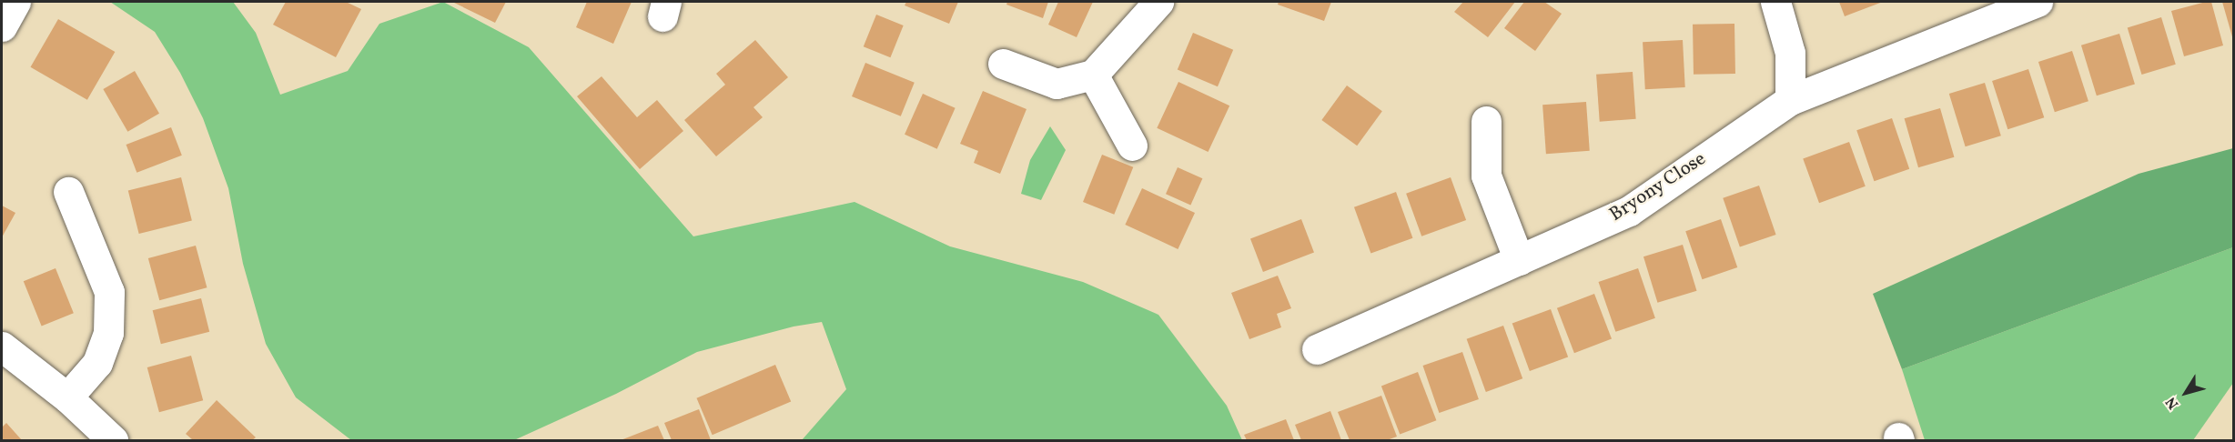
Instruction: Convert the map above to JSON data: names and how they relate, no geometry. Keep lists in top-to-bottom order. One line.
{"streets":{"street":["Bryony Close"]},"north":"bottom left"}
